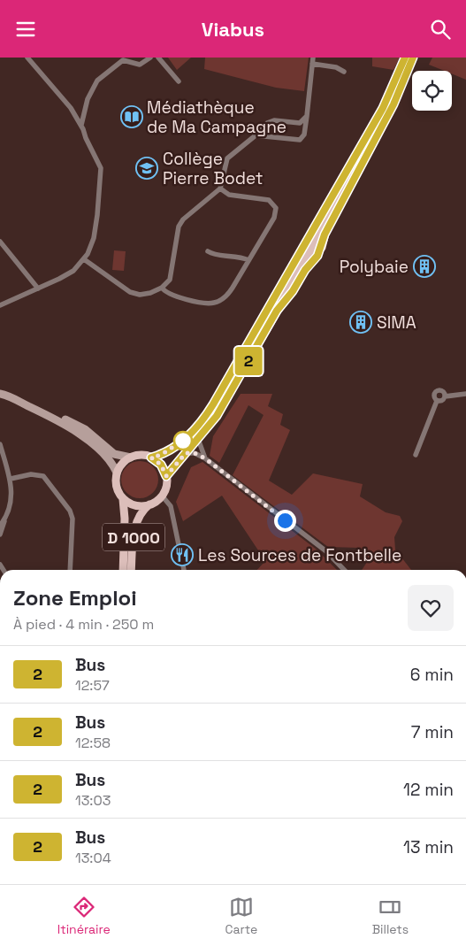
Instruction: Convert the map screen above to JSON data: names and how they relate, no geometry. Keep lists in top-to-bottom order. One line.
{"streets":{"main road":["D 1000"]},"places":{"library":["Médiathèque de Ma Campagne"],"school or university":["Collège Pierre Bodet"],"building":["Polybaie","SIMA"],"restaurant":["Les Sources de Fontbelle"]},"lines":["bus line 2"],"page":{"header":"Viabus","on_map":"2","heading":["Zone Emploi","À pied · 4 min · 250 m"],"list":[{"mark":"2","name":"Bus","note":"12:57","value":"6 min"},{"mark":"2","name":"Bus","note":"12:58","value":"7 min"},{"mark":"2","name":"Bus","note":"13:03","value":"12 min"},{"mark":"2","name":"Bus","note":"13:04","value":"13 min"}],"tabs":["Itinéraire","Carte","Billets"]}}
